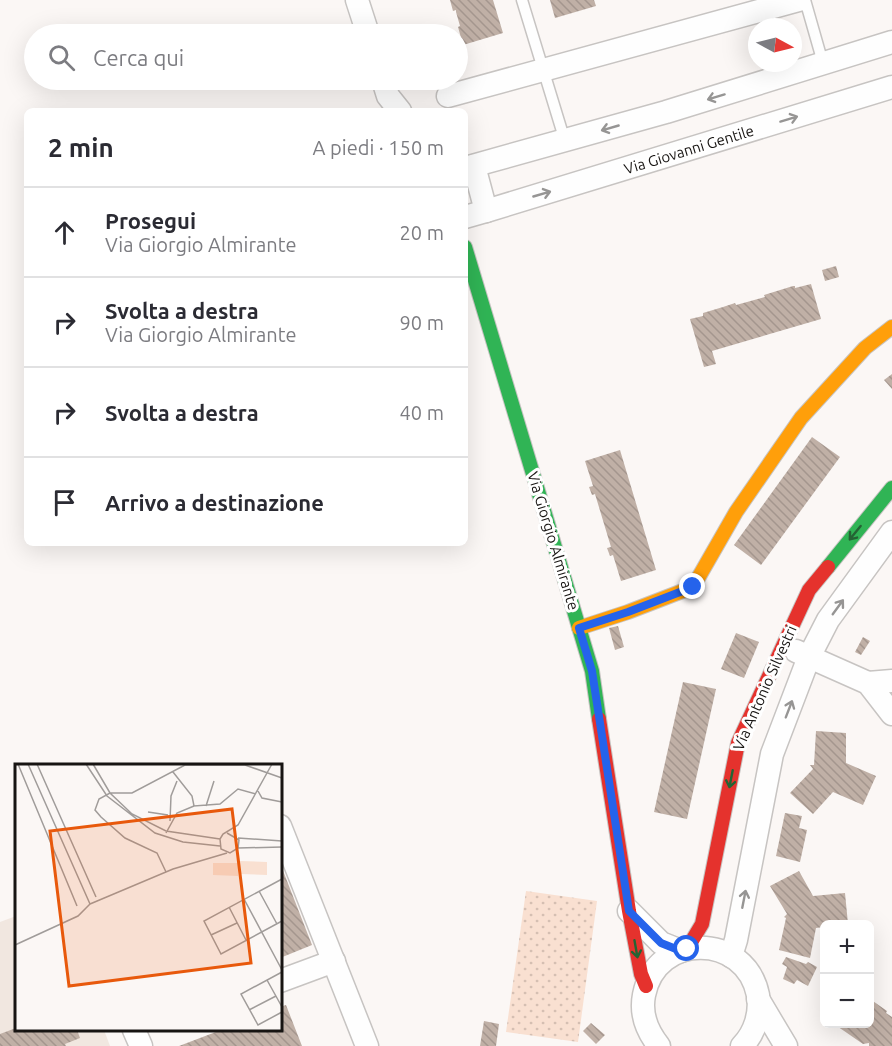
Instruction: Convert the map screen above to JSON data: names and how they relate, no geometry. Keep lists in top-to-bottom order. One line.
{"streets":{"street":["Via Giovanni Gentile","Via Giorgio Almirante","Via Antonio Silvestri"]},"north":"right","page":{"search":"Cerca qui","heading":["2 min","A piedi · 150 m"],"list":[["Prosegui","Via Giorgio Almirante","20 m"],["Svolta a destra","Via Giorgio Almirante","90 m"],["Svolta a destra","40 m"],"Arrivo a destinazione"],"map_buttons":["+","−"]}}
